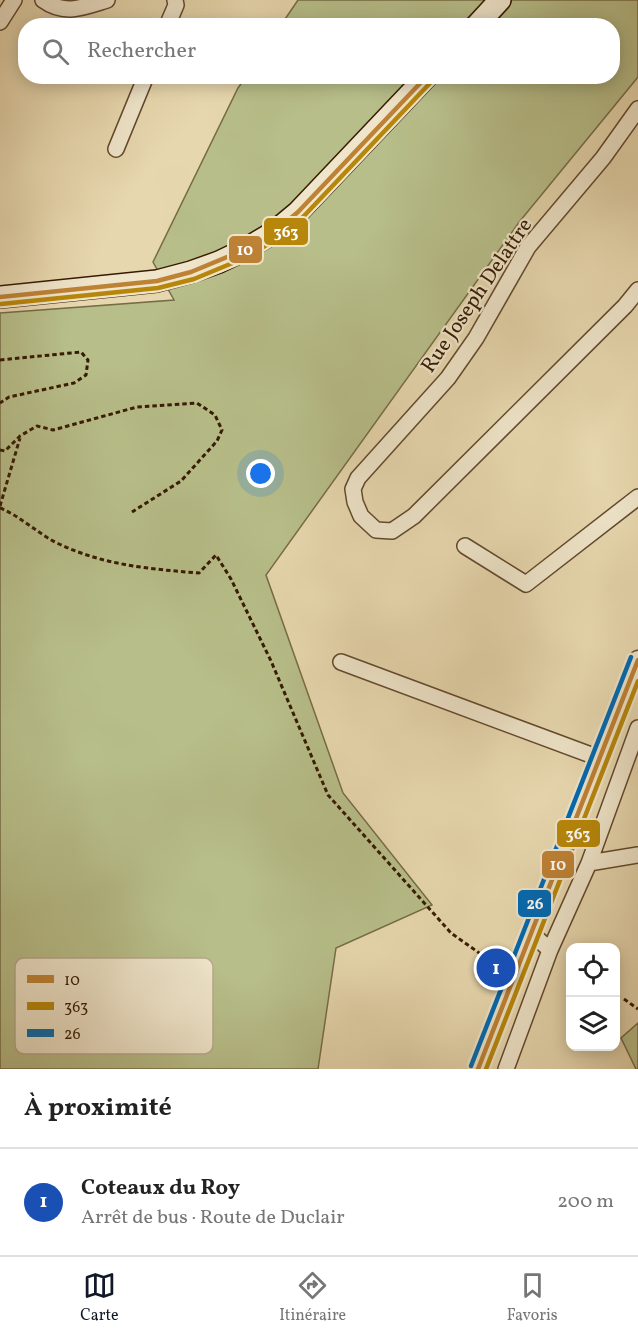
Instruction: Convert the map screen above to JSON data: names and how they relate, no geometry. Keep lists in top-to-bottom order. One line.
{"streets":{"street":["Rue Joseph Delattre"]},"lines":["transit line 10","transit line 363","transit line 26"],"legend":["10","363","26"],"page":{"search":"Rechercher","pins":"1","heading":"À proximité","list":[{"mark":"1","name":"Coteaux du Roy","note":"Arrêt de bus · Route de Duclair","value":"200 m"}],"nav":["Carte","Itinéraire","Favoris"]}}
